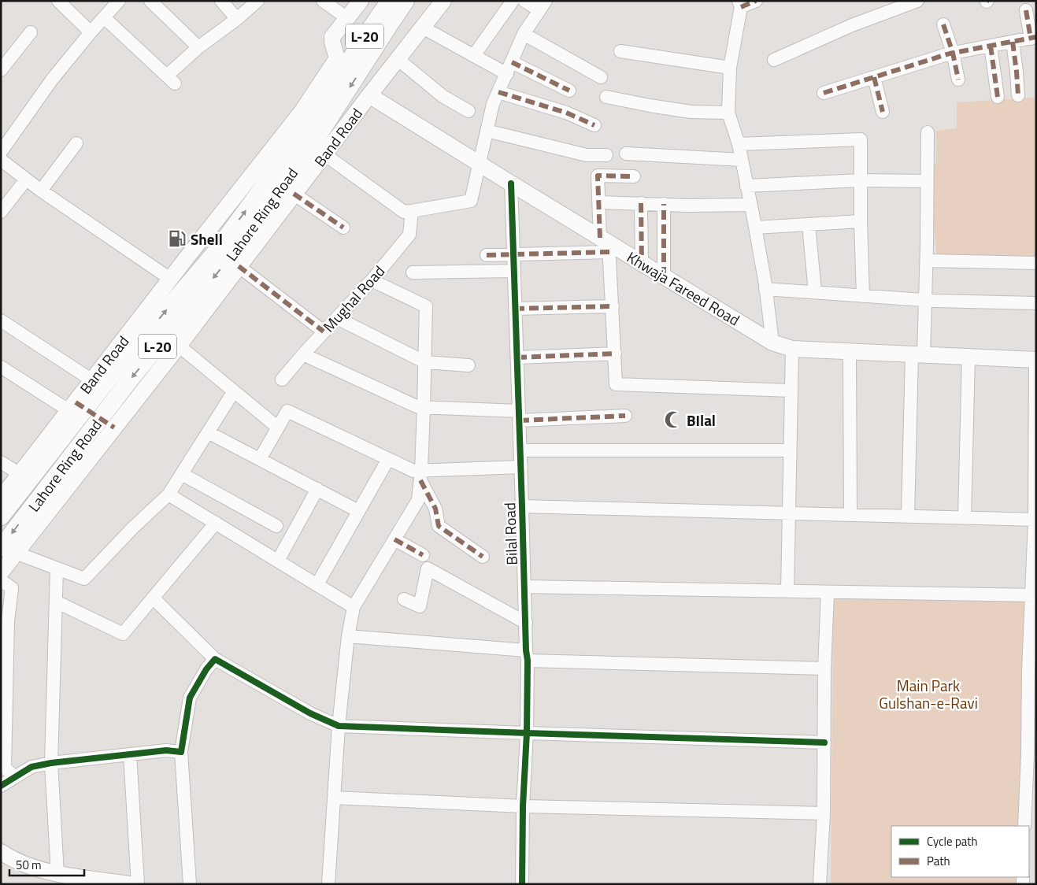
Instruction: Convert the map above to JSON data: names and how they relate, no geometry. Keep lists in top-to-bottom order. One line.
{"streets":{"highway":["L-20","Lahore Ring Road"],"main road":["Band Road","Khwaja Fareed Road"],"street":["Mughal Road","Bilal Road"]},"crossings":[["Band Road","Lahore Ring Road"],["Band Road","Khwaja Fareed Road"],["Khwaja Fareed Road","Bilal Road"]],"parks":["Main Park Gulshan-e-Ravi"],"places":{"fuel station":["Shell"],"mosque":["BIlal"]},"legend":["Cycle path","Path"],"scale_bar":"50 m"}
